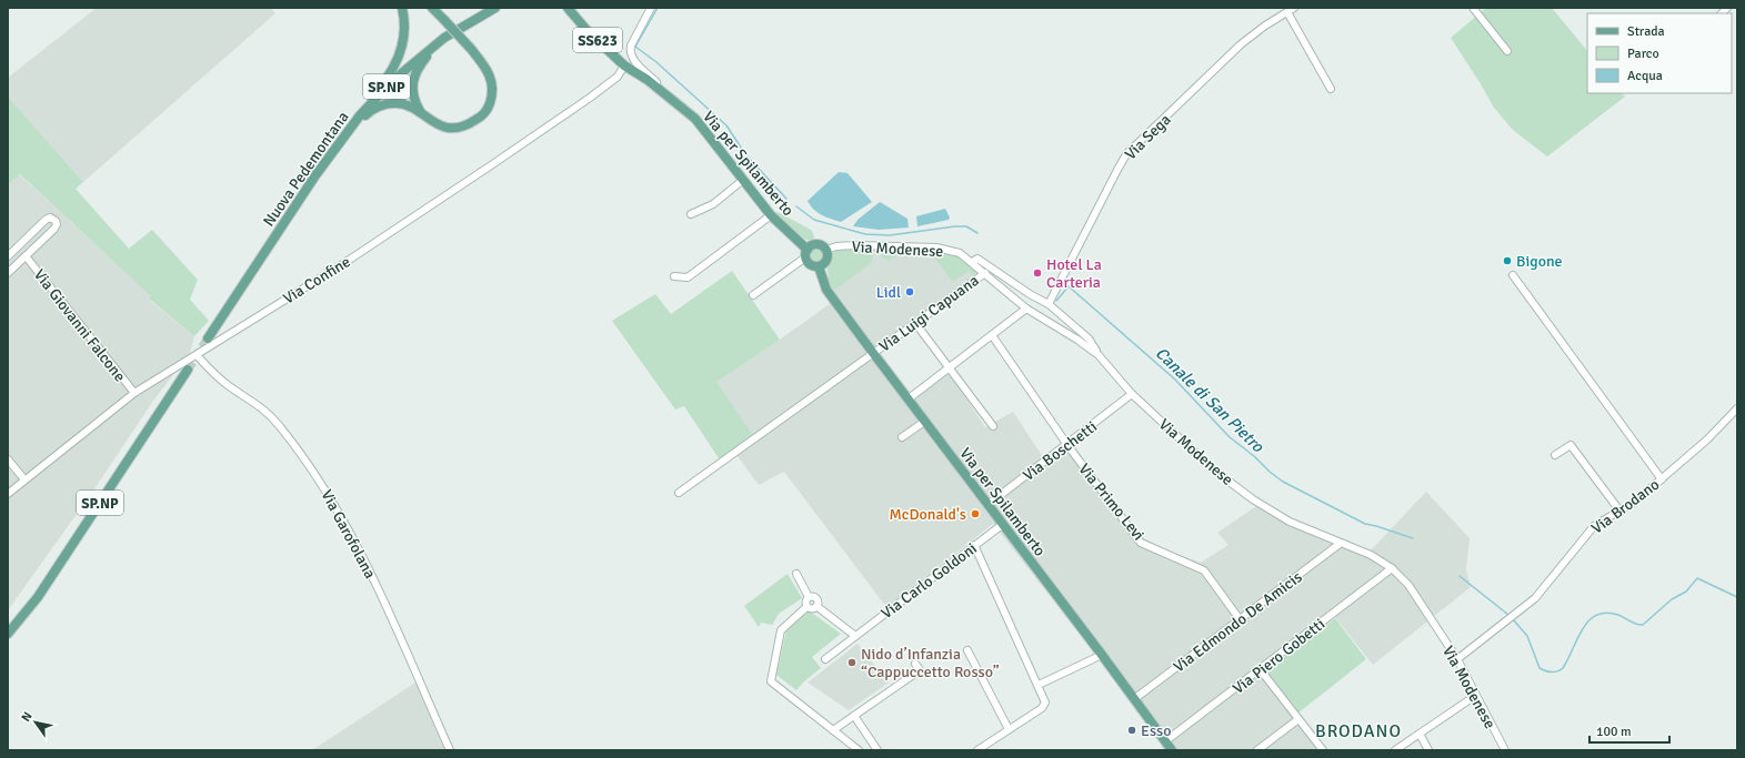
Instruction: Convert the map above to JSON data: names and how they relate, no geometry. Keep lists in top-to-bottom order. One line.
{"streets":{"main road":["SS623","SP.NP","Via per Spilamberto","Nuova Pedemontana"],"street":["Via Sega","Via Modenese","Via Confine","Via Luigi Capuana","Via Giovanni Falcone","Via Boschetti","Via Primo Levi","Via Brodano","Via Garofolana","Via Carlo Goldoni","Via Edmondo De Amicis","Via Piero Gobetti"]},"crossings":[["SS623","Via per Spilamberto"],["SS623","Via Confine"],["Via per Spilamberto","Via Modenese"],["Via per Spilamberto","Via Confine"],["Via per Spilamberto","Via Luigi Capuana"],["Via per Spilamberto","Via Boschetti"],["Via per Spilamberto","Via Carlo Goldoni"],["Via per Spilamberto","Via Edmondo De Amicis"],["Via per Spilamberto","Via Piero Gobetti"],["Via Modenese","Via Luigi Capuana"],["Via Modenese","Via Boschetti"],["Via Modenese","Via Brodano"],["Via Modenese","Via Edmondo De Amicis"],["Via Modenese","Via Piero Gobetti"],["Via Confine","Via Giovanni Falcone"],["Via Confine","Via Garofolana"],["Via Boschetti","Via Primo Levi"],["Via Primo Levi","Via Edmondo De Amicis"]],"districts":["BRODANO"],"water":["Canale di San Pietro"],"places":["Bigone","Hotel La Carteria","Lidl","McDonald's","Nido d’Infanzia “Cappuccetto Rosso”","Esso"],"legend":["Strada","Parco","Acqua"],"scale_bar":"100 m","north":"top left"}
